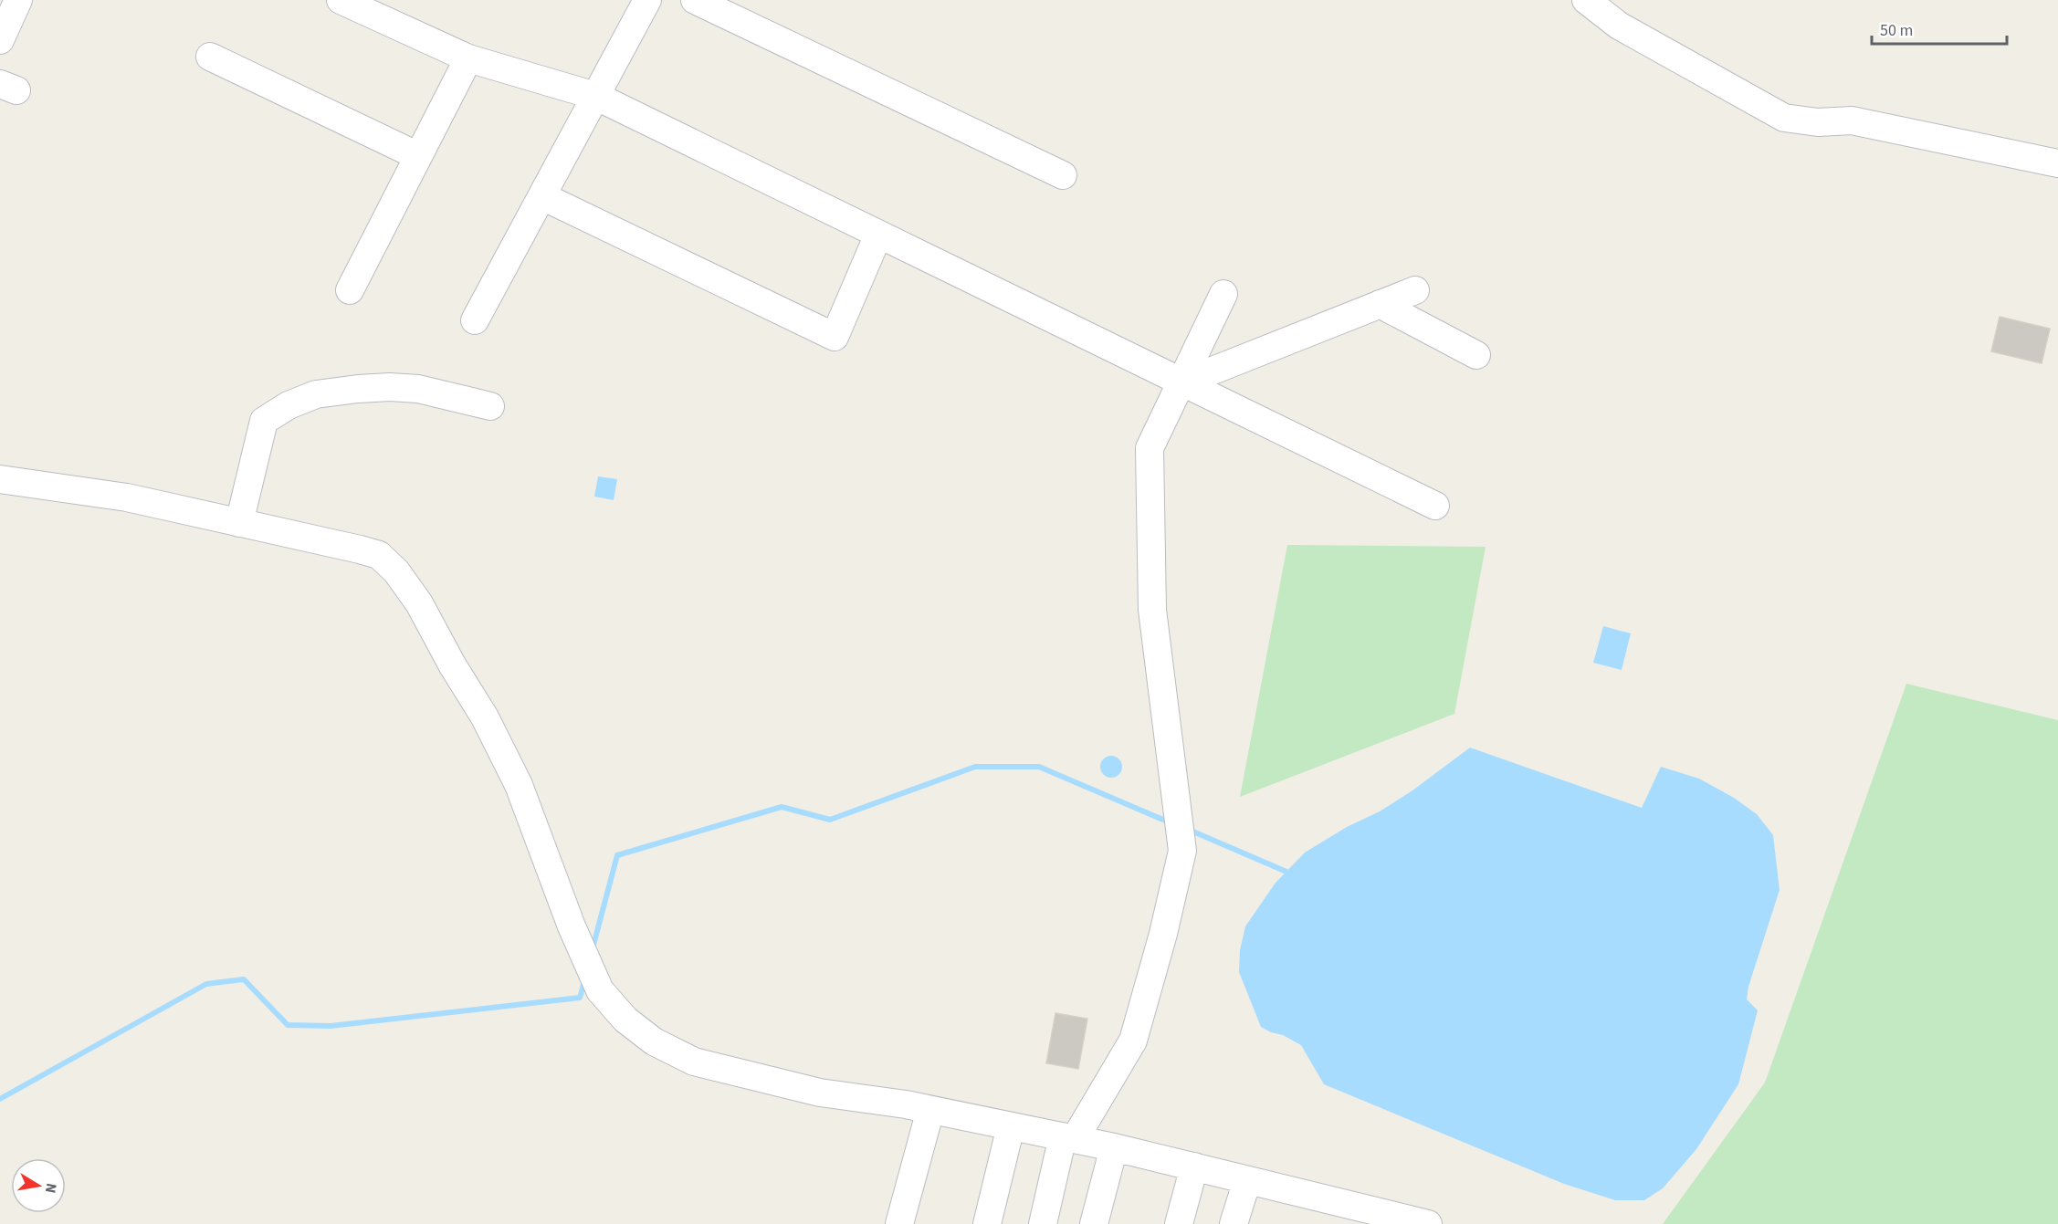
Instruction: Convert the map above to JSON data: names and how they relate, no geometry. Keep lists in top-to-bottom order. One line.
{"scale_bar":"50 m","north":"right"}
